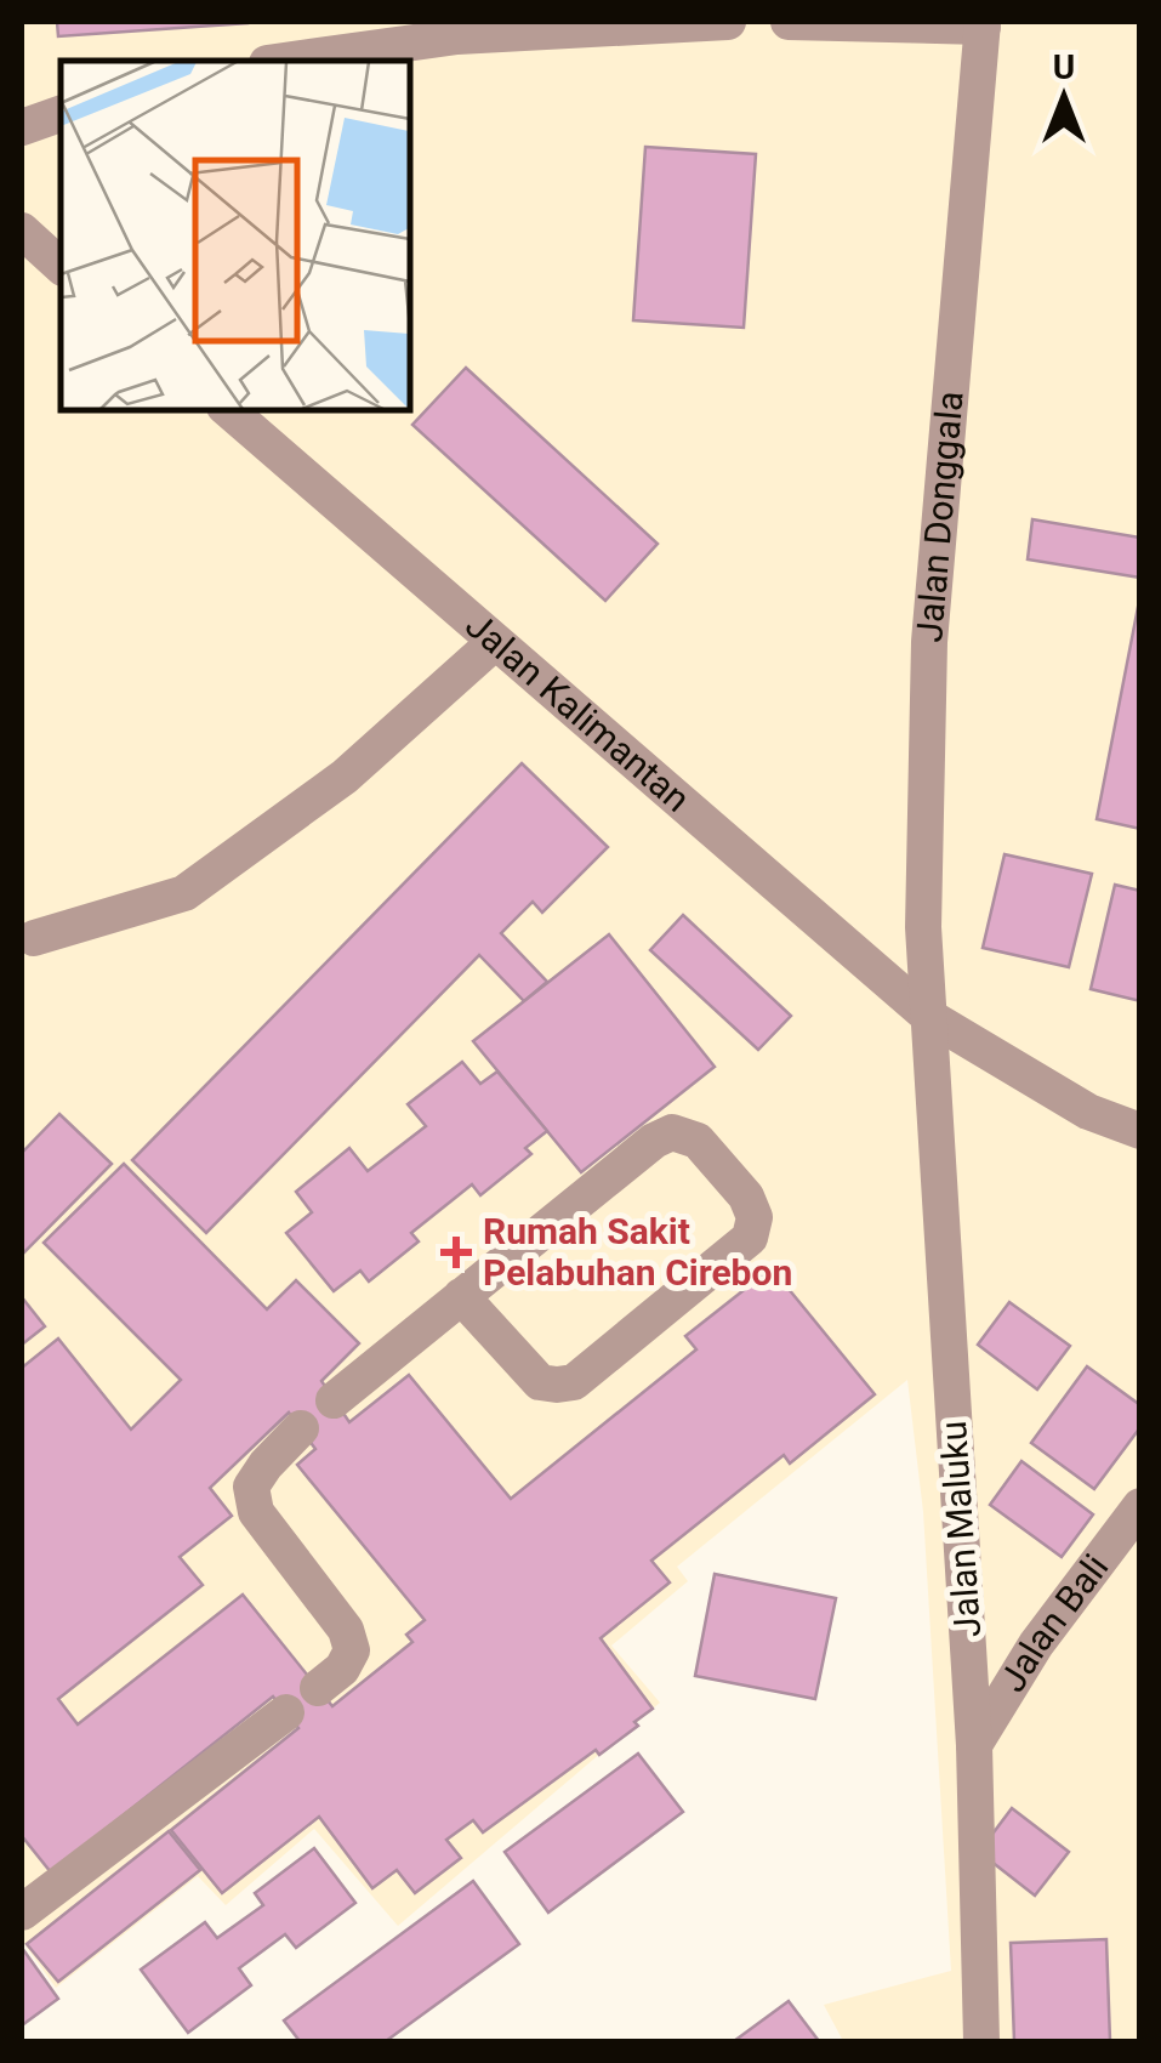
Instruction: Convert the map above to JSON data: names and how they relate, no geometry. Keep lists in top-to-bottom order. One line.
{"streets":{"lane":["Jalan Donggala","Jalan Kalimantan","Jalan Maluku","Jalan Bali"]},"crossings":[["Jalan Donggala","Jalan Kalimantan"],["Jalan Donggala","Jalan Maluku"],["Jalan Kalimantan","Jalan Maluku"],["Jalan Maluku","Jalan Bali"]],"places":{"health":["Rumah Sakit Pelabuhan Cirebon"]},"north":"top"}
